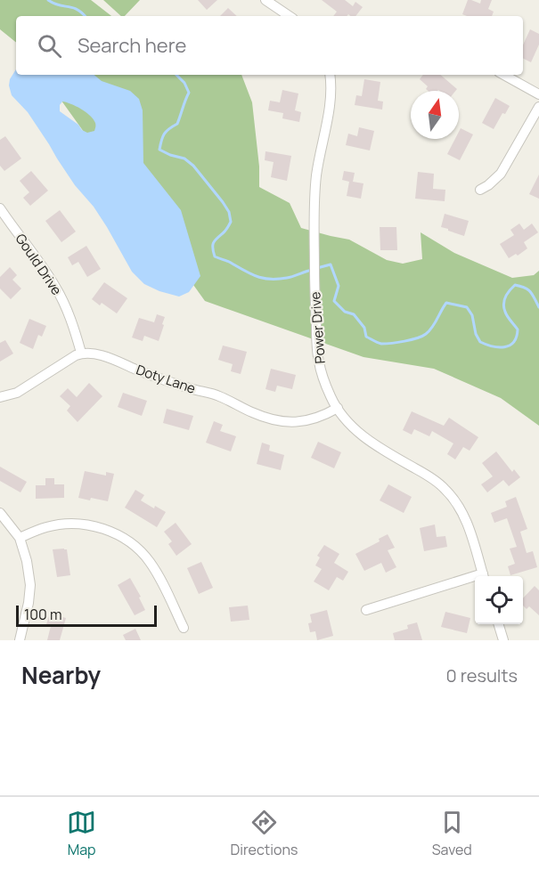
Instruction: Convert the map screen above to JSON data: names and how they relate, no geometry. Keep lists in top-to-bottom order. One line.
{"streets":{"street":["Gould Drive","Power Drive","Doty Lane"]},"crossings":[["Gould Drive","Doty Lane"],["Power Drive","Doty Lane"]],"scale_bar":"100 m","north":"top","page":{"search":"Search here","scale":"100 m","heading":["Nearby","0 results"],"nav":["Map","Directions","Saved"]}}
